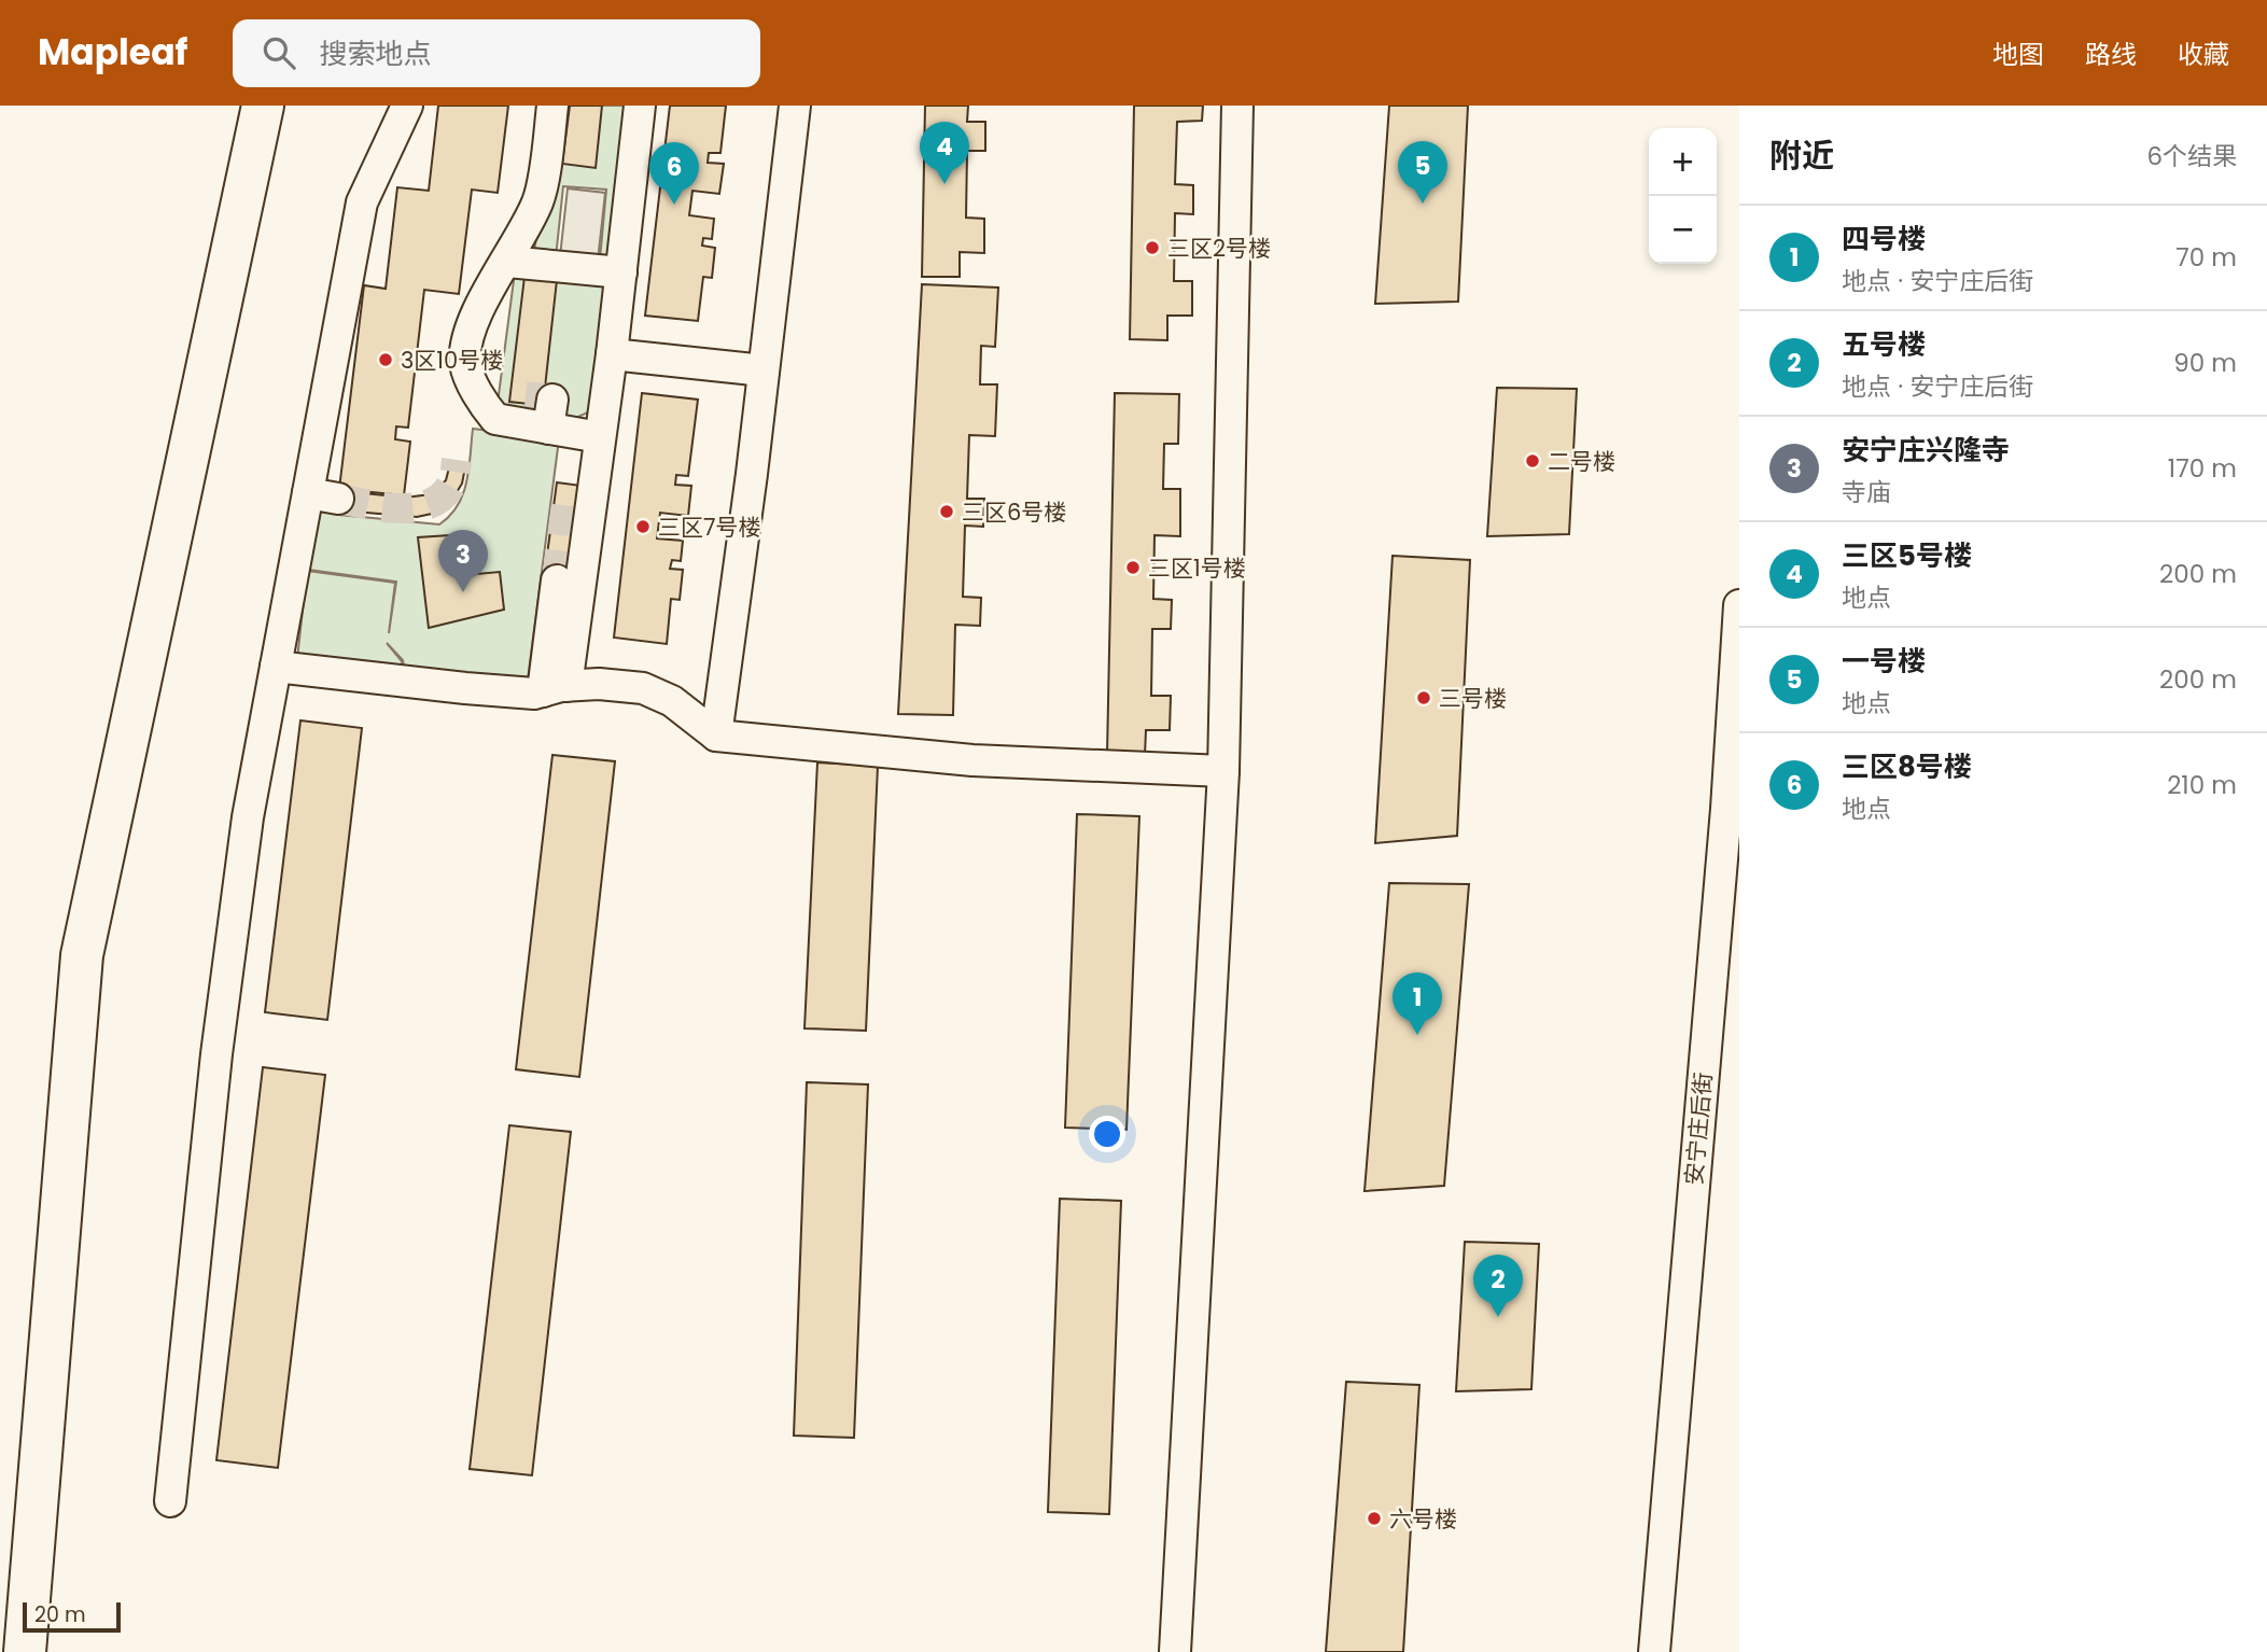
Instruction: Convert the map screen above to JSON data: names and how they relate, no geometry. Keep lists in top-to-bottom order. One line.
{"streets":{"street":["安宁庄后街"]},"places":["三区2号楼","3区10号楼","二号楼","三区6号楼","三区7号楼","三区1号楼","三号楼","六号楼"],"scale_bar":"20 m","page":{"header":"Mapleaf","search":"搜索地点","nav":["地图","路线","收藏"],"heading":["附近","6个结果"],"pins":["4","5","6","3","1","2"],"map_buttons":["+","−"],"list":[{"mark":"1","name":"四号楼","note":"地点 · 安宁庄后街","value":"70 m"},{"mark":"2","name":"五号楼","note":"地点 · 安宁庄后街","value":"90 m"},{"mark":"3","name":"安宁庄兴隆寺","note":"寺庙","value":"170 m"},{"mark":"4","name":"三区5号楼","note":"地点","value":"200 m"},{"mark":"5","name":"一号楼","note":"地点","value":"200 m"},{"mark":"6","name":"三区8号楼","note":"地点","value":"210 m"}],"scale":"20 m"}}
